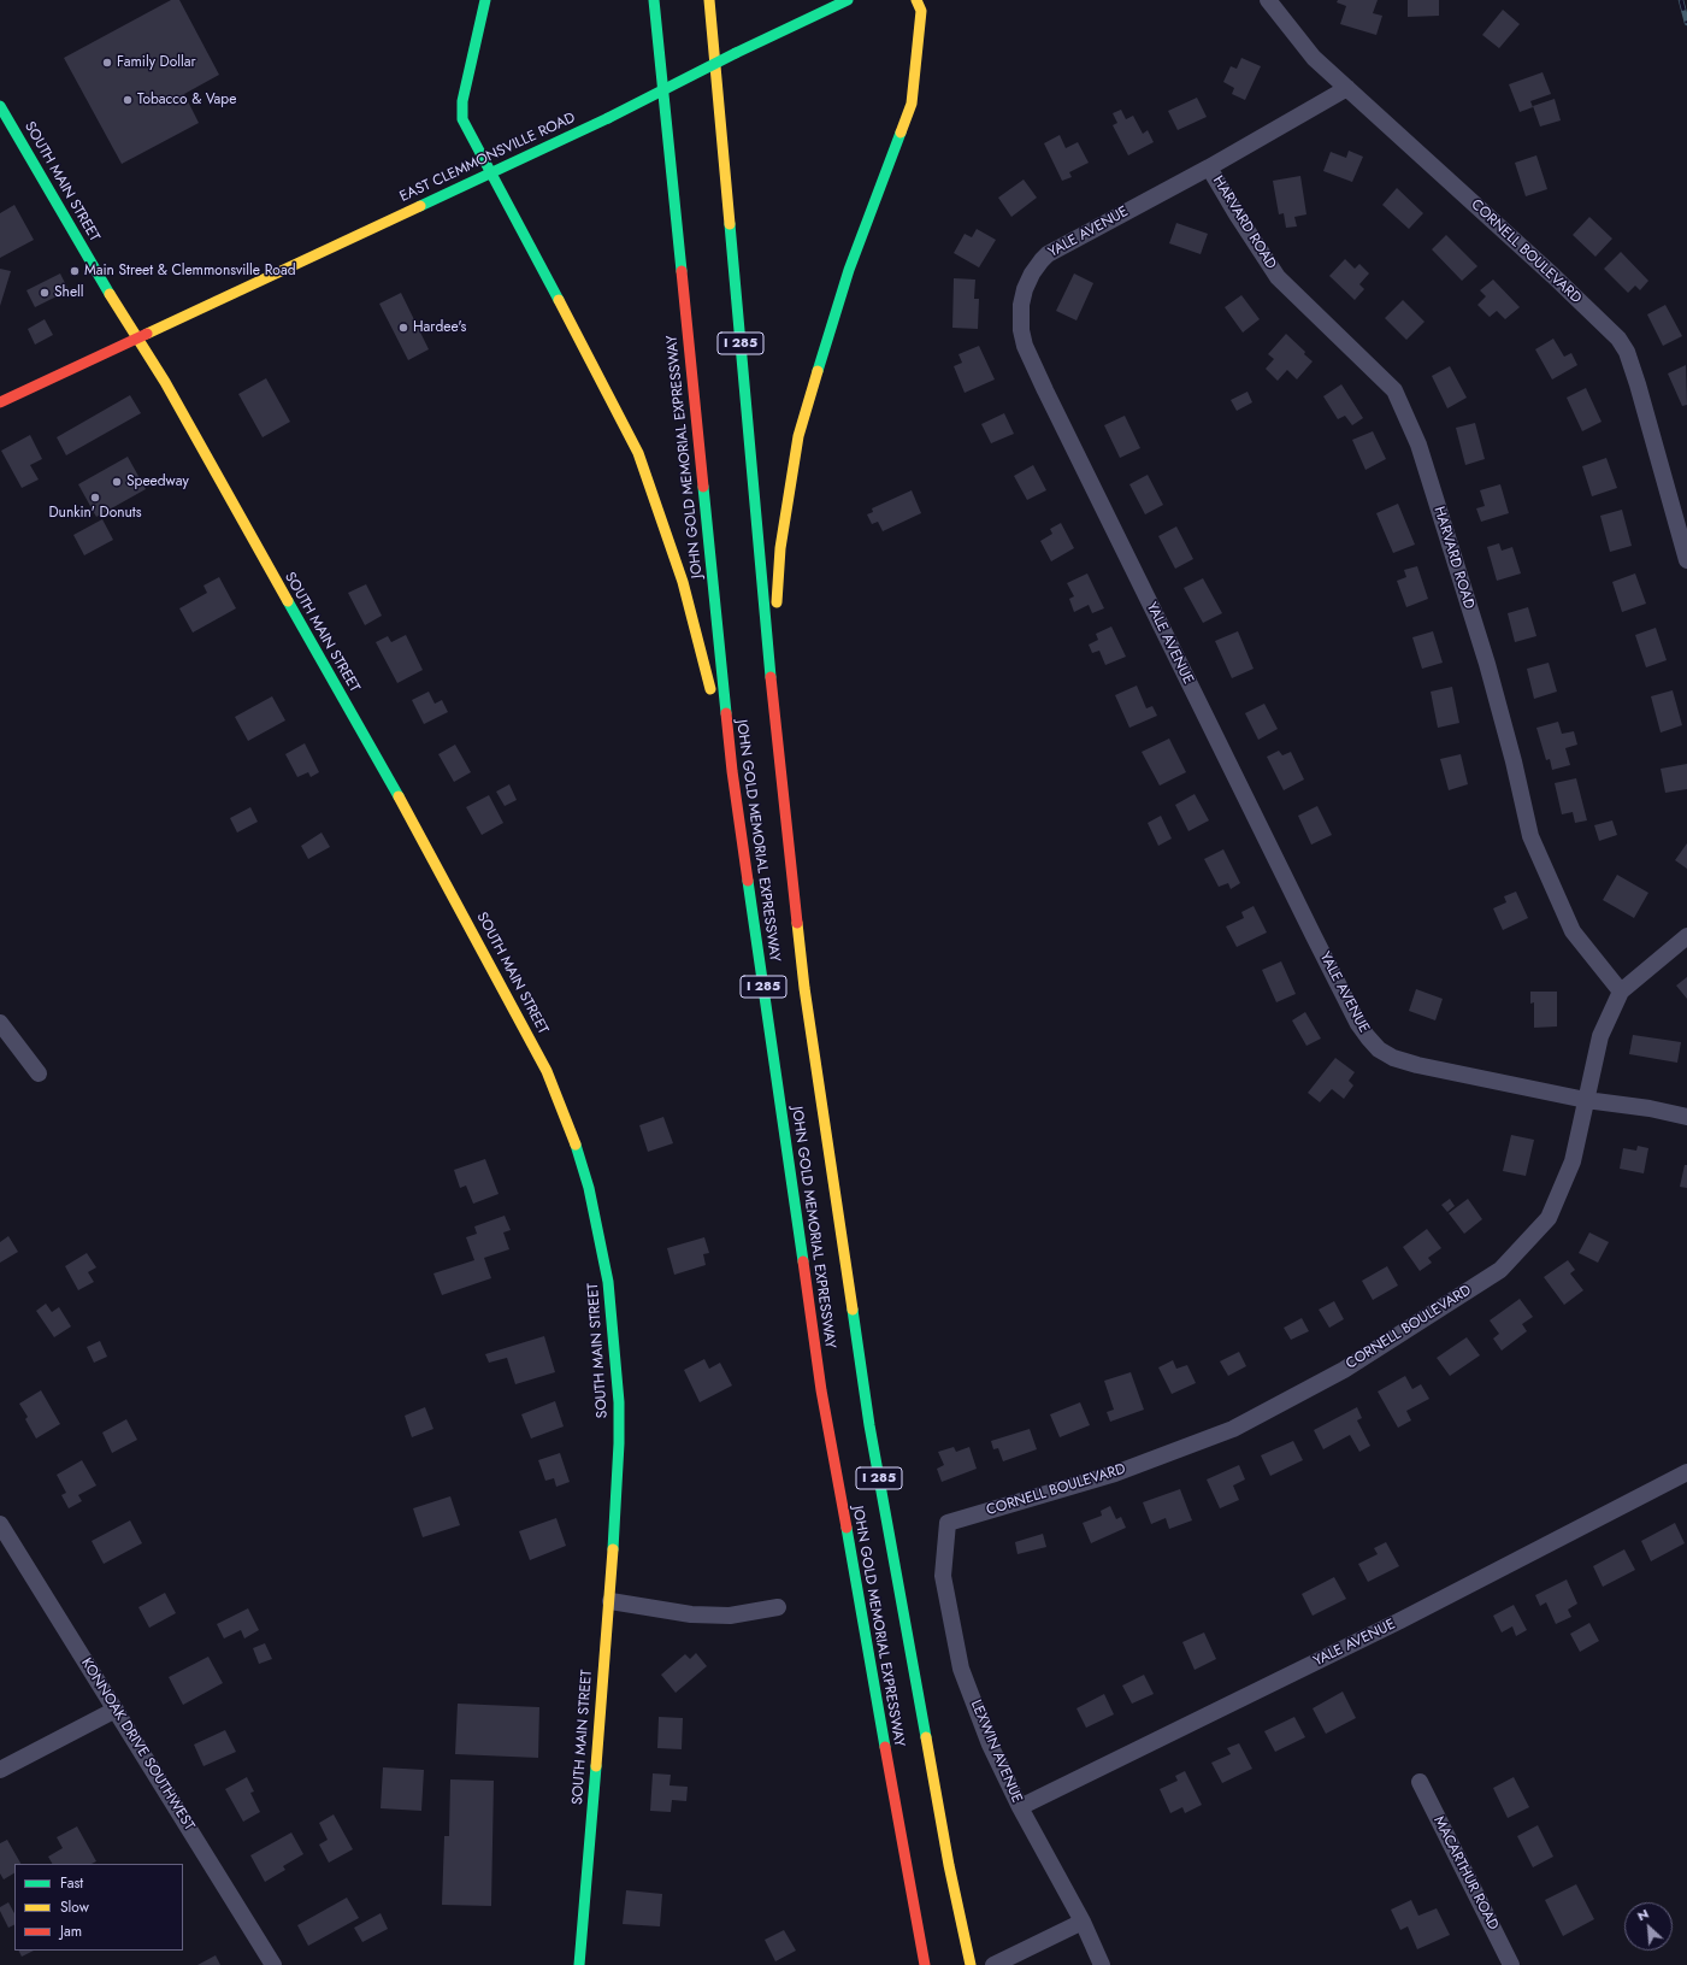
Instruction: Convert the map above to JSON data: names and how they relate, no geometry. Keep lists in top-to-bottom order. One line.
{"streets":{"main road":["EAST CLEMMONSVILLE ROAD","SOUTH MAIN STREET","I 285","JOHN GOLD MEMORIAL EXPRESSWAY"],"street":["HARVARD ROAD","YALE AVENUE","CORNELL BOULEVARD","KONNOAK DRIVE SOUTHWEST","LEXWIN AVENUE","MACARTHUR ROAD"]},"crossings":[["EAST CLEMMONSVILLE ROAD","SOUTH MAIN STREET"],["HARVARD ROAD","YALE AVENUE"],["HARVARD ROAD","CORNELL BOULEVARD"],["YALE AVENUE","CORNELL BOULEVARD"],["YALE AVENUE","LEXWIN AVENUE"],["CORNELL BOULEVARD","LEXWIN AVENUE"]],"places":["Family Dollar","Tobacco & Vape","Main Street & Clemmonsville Road","Shell","Hardee's","Speedway","Dunkin' Donuts"],"legend":["Fast","Slow","Jam"],"north":"top left"}
